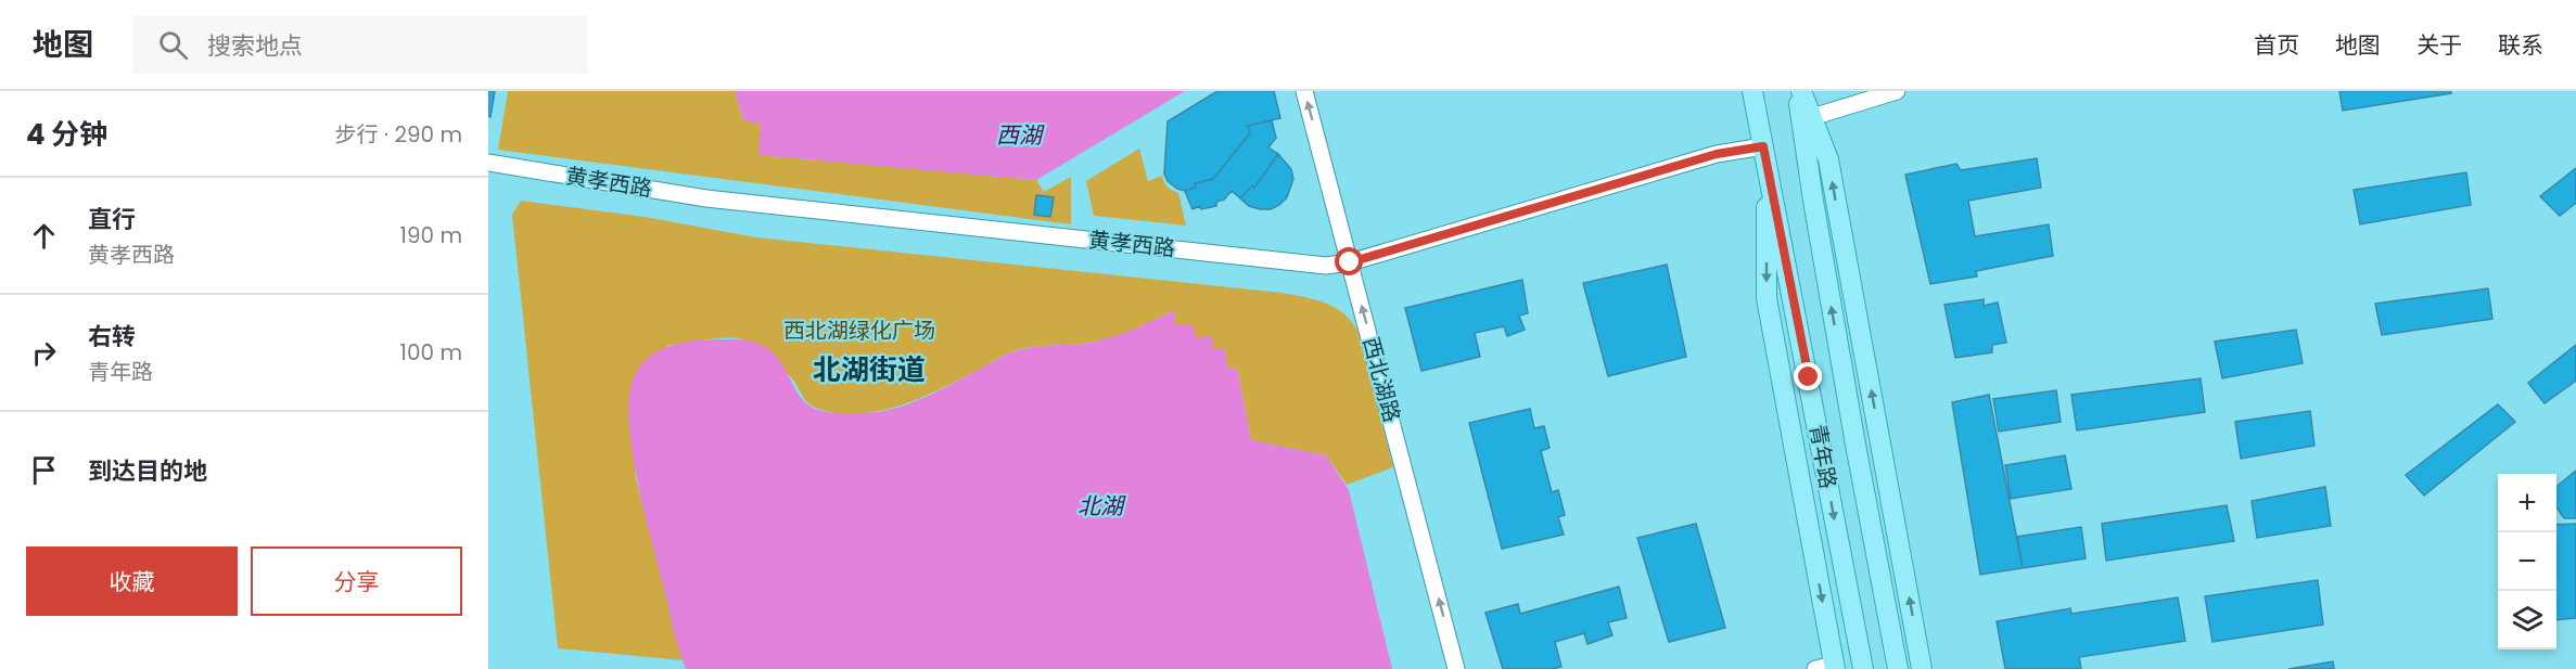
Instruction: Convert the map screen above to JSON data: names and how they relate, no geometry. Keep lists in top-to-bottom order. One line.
{"streets":{"main road":["青年路"],"street":["黄孝西路","西北湖路"]},"crossings":[["黄孝西路","西北湖路"],["黄孝西路","青年路"]],"one_way":["西北湖路"],"districts":["北湖街道"],"water":["西湖","北湖"],"parks":["西北湖绿化广场"],"page":{"header":"地图","search":"搜索地点","nav":["首页","地图","关于","联系"],"heading":["4 分钟","步行 · 290 m"],"list":[["直行","黄孝西路","190 m"],["右转","青年路","100 m"],"到达目的地"],"map_buttons":["+","−"],"buttons":["收藏","分享"]}}
